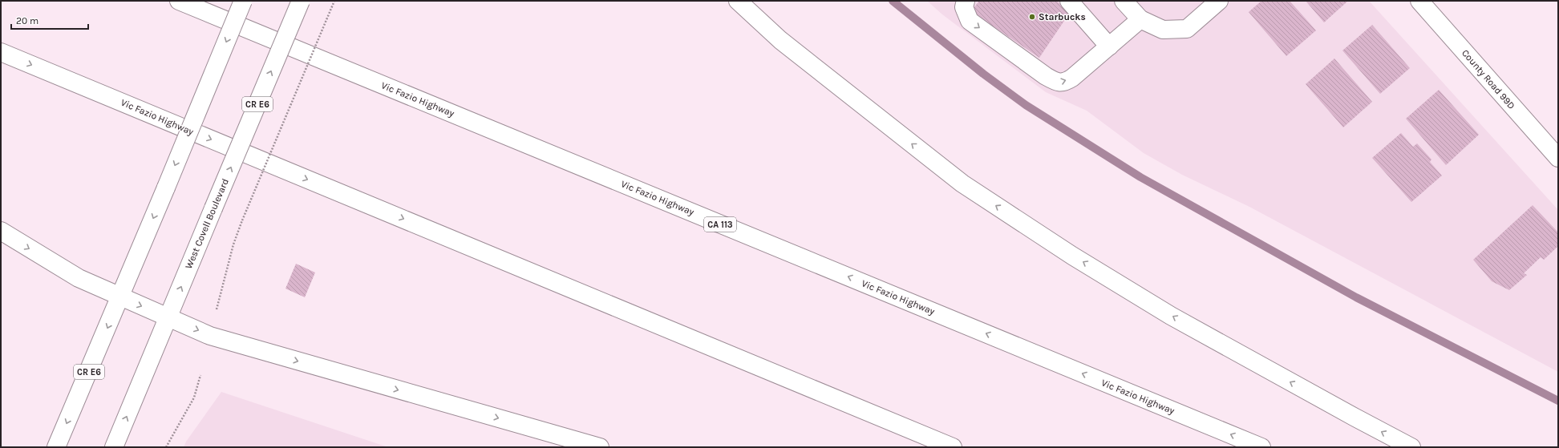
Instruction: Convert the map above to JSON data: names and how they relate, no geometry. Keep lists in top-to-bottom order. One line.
{"streets":{"main road":["County Road 99D","Vic Fazio Highway","CR E6","West Covell Boulevard","CA 113"]},"places":["Starbucks"],"scale_bar":"20 m"}
